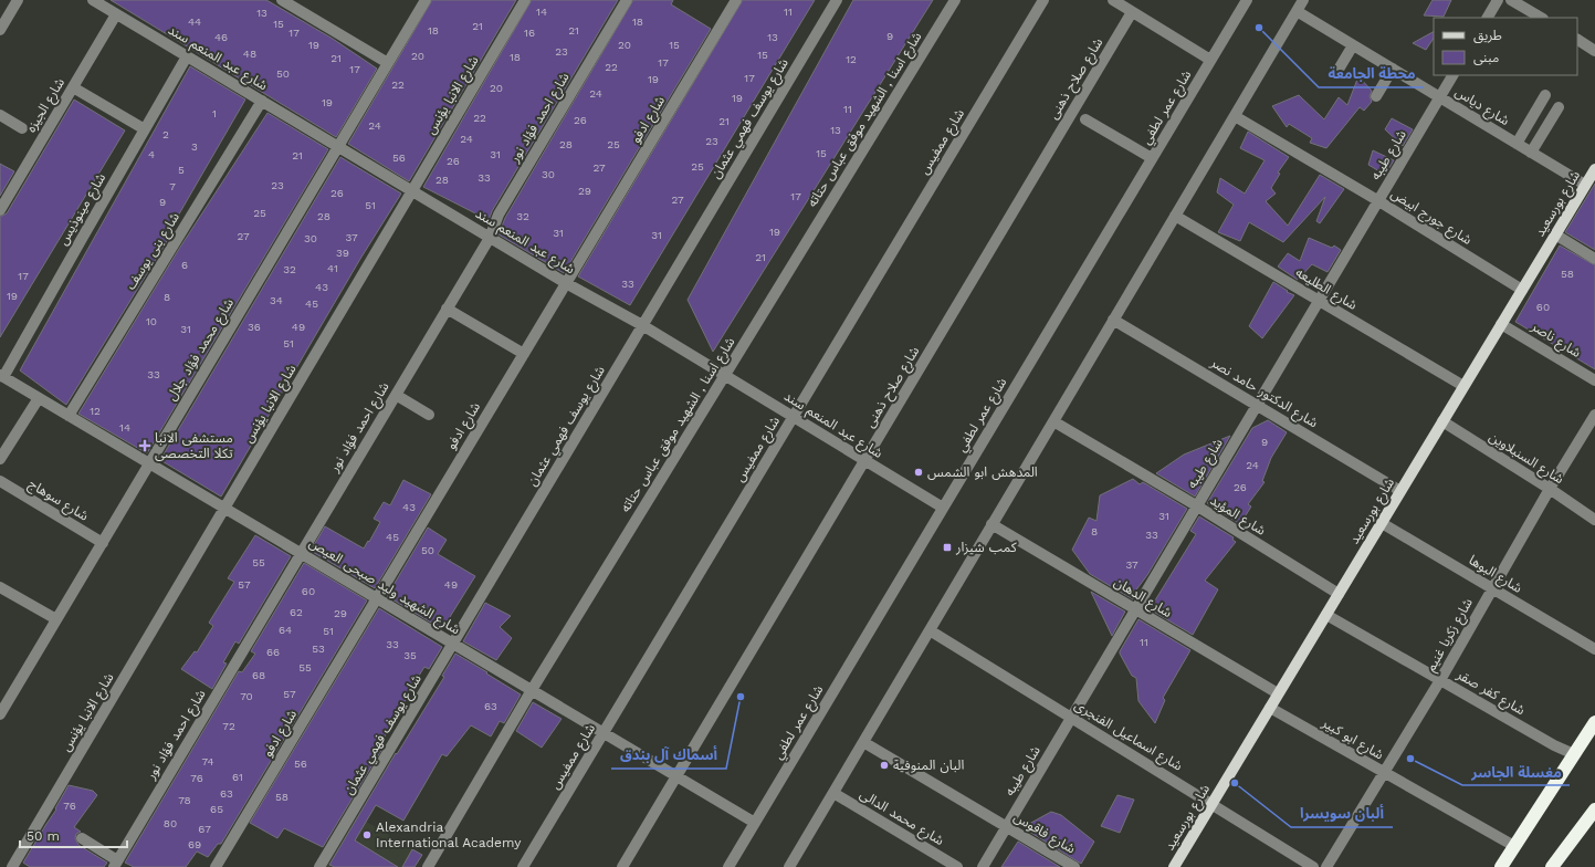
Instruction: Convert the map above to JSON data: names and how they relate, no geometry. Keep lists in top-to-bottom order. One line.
{"streets":{"main road":["شارع بورسعيد"],"street":["شارع عبد المنعم سند","شارع صلاح ذهنى","شارع الانبا يؤنس","شارع الجيزه","شارع دياس","شارع عمر لطفي","شارع احمد فؤاد نور","شارع يوسف فهمي عثمان","شارع ادفو","شارع اسنا , الشهيد موفق عباس حتاته","شارع ممفيس","شارع طيبه","شارع مينوذيس","شارع جورج ابيض","شارع بنى يوسف","شارع الطليعه","شارع ناصر","شارع محمد فؤاد جلال","شارع الدكتور حامد نصر","شارع السنبلاوين","شارع سوهاج","شارع المؤيد","شارع البوها","شارع الشهيد وليد صبحى العيص","شارع الدهان","شارع زكريا غنيم","شارع كفر صقر","شارع اسماعيل الفنجرى","شارع ابو كبير","شارع محمد الدالى","شارع فاقوس"]},"crossings":[["شارع عبد المنعم سند","شارع صلاح ذهنى"],["شارع عبد المنعم سند","شارع الانبا يؤنس"],["شارع عبد المنعم سند","شارع الجيزه"],["شارع عبد المنعم سند","شارع عمر لطفي"],["شارع عبد المنعم سند","شارع احمد فؤاد نور"],["شارع عبد المنعم سند","شارع يوسف فهمي عثمان"],["شارع عبد المنعم سند","شارع ادفو"],["شارع عبد المنعم سند","شارع اسنا , الشهيد موفق عباس حتاته"],["شارع عبد المنعم سند","شارع ممفيس"],["شارع عبد المنعم سند","شارع مينوذيس"],["شارع عبد المنعم سند","شارع بنى يوسف"],["شارع عبد المنعم سند","شارع محمد فؤاد جلال"],["شارع صلاح ذهنى","شارع الشهيد وليد صبحى العيص"],["شارع الانبا يؤنس","شارع الشهيد وليد صبحى العيص"],["شارع دياس","شارع طيبه"],["شارع دياس","شارع بورسعيد"],["شارع عمر لطفي","شارع الشهيد وليد صبحى العيص"],["شارع احمد فؤاد نور","شارع الشهيد وليد صبحى العيص"],["شارع يوسف فهمي عثمان","شارع الشهيد وليد صبحى العيص"],["شارع ادفو","شارع الشهيد وليد صبحى العيص"],["شارع اسنا , الشهيد موفق عباس حتاته","شارع الشهيد وليد صبحى العيص"],["شارع ممفيس","شارع الشهيد وليد صبحى العيص"],["شارع طيبه","شارع جورج ابيض"],["شارع طيبه","شارع الطليعه"],["شارع طيبه","شارع الدكتور حامد نصر"],["شارع طيبه","شارع المؤيد"],["شارع طيبه","شارع الدهان"],["شارع طيبه","شارع اسماعيل الفنجرى"],["شارع طيبه","شارع فاقوس"],["شارع بورسعيد","شارع جورج ابيض"],["شارع بورسعيد","شارع الطليعه"],["شارع بورسعيد","شارع ناصر"],["شارع بورسعيد","شارع الدكتور حامد نصر"],["شارع بورسعيد","شارع السنبلاوين"],["شارع بورسعيد","شارع المؤيد"],["شارع بورسعيد","شارع البوها"],["شارع بورسعيد","شارع الدهان"],["شارع بورسعيد","شارع كفر صقر"],["شارع بورسعيد","شارع اسماعيل الفنجرى"],["شارع بورسعيد","شارع ابو كبير"],["شارع مينوذيس","شارع الشهيد وليد صبحى العيص"],["شارع بنى يوسف","شارع الشهيد وليد صبحى العيص"],["شارع محمد فؤاد جلال","شارع سوهاج"],["شارع محمد فؤاد جلال","شارع الشهيد وليد صبحى العيص"],["شارع السنبلاوين","شارع زكريا غنيم"],["شارع البوها","شارع زكريا غنيم"],["شارع زكريا غنيم","شارع كفر صقر"],["شارع زكريا غنيم","شارع ابو كبير"]],"places":{"other":["محطة الجامعة","المدهش ابو الشمس","أسماك آل بندق","مغسلة الجاسر","البان المنوفية","ألبان سويسرا","Alexandria International Academy"],"health":["مستشفى الانبا تكلا التخصصى"],"transit":["كمب شيزار"]},"house_numbers":["14","11","13","44","18","15","21","18","21","17","16","9","46","13","19","20","15","23","48","15","20","18","21","12","17","22","17","50","17","19","22","20","24","19","19","11","1","22","26","21","24","13","2","24","23","28","25","3","15","4","31","21","56","26","25","27","5","30","33","28","23","7","29","26","17","27","9","51","25","28","32","19","31","31","27","37","30","39","21","6","41","32","58","17","33","43","19","8","34","45","60","10","36","49","31","51","33","12","14","9","24","26","43","31","8","33","45","50","55","37","57","49","60","62","29","64","51","11","33","53","66","35","55","68","57","70","63","72","74","56","61","76","63","58","78","76","65","80","67","69"],"legend":["طريق","مبنى"],"scale_bar":"50 m"}
